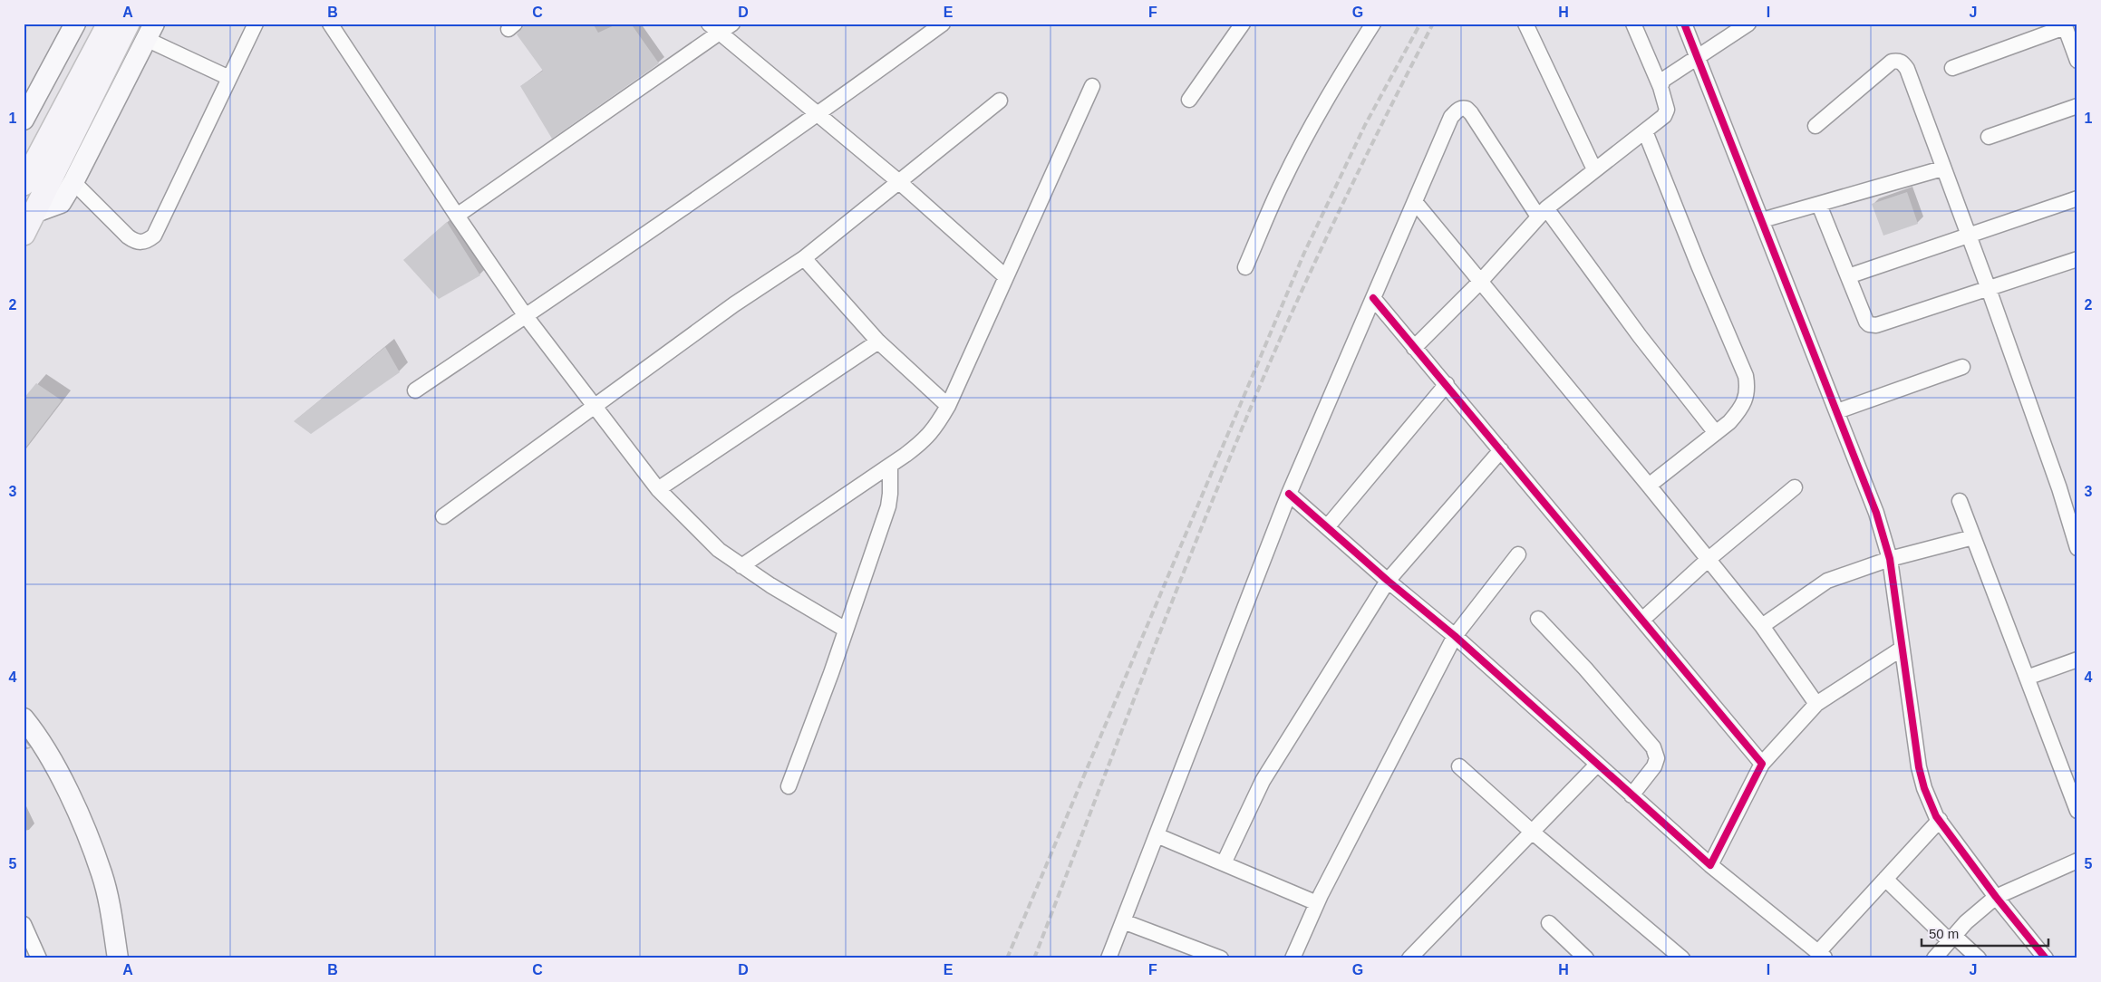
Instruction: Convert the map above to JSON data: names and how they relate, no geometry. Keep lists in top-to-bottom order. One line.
{"scale_bar":"50 m","grid":{"columns":["A","B","C","D","E","F","G","H","I","J"],"rows":["1","2","3","4","5"]}}
